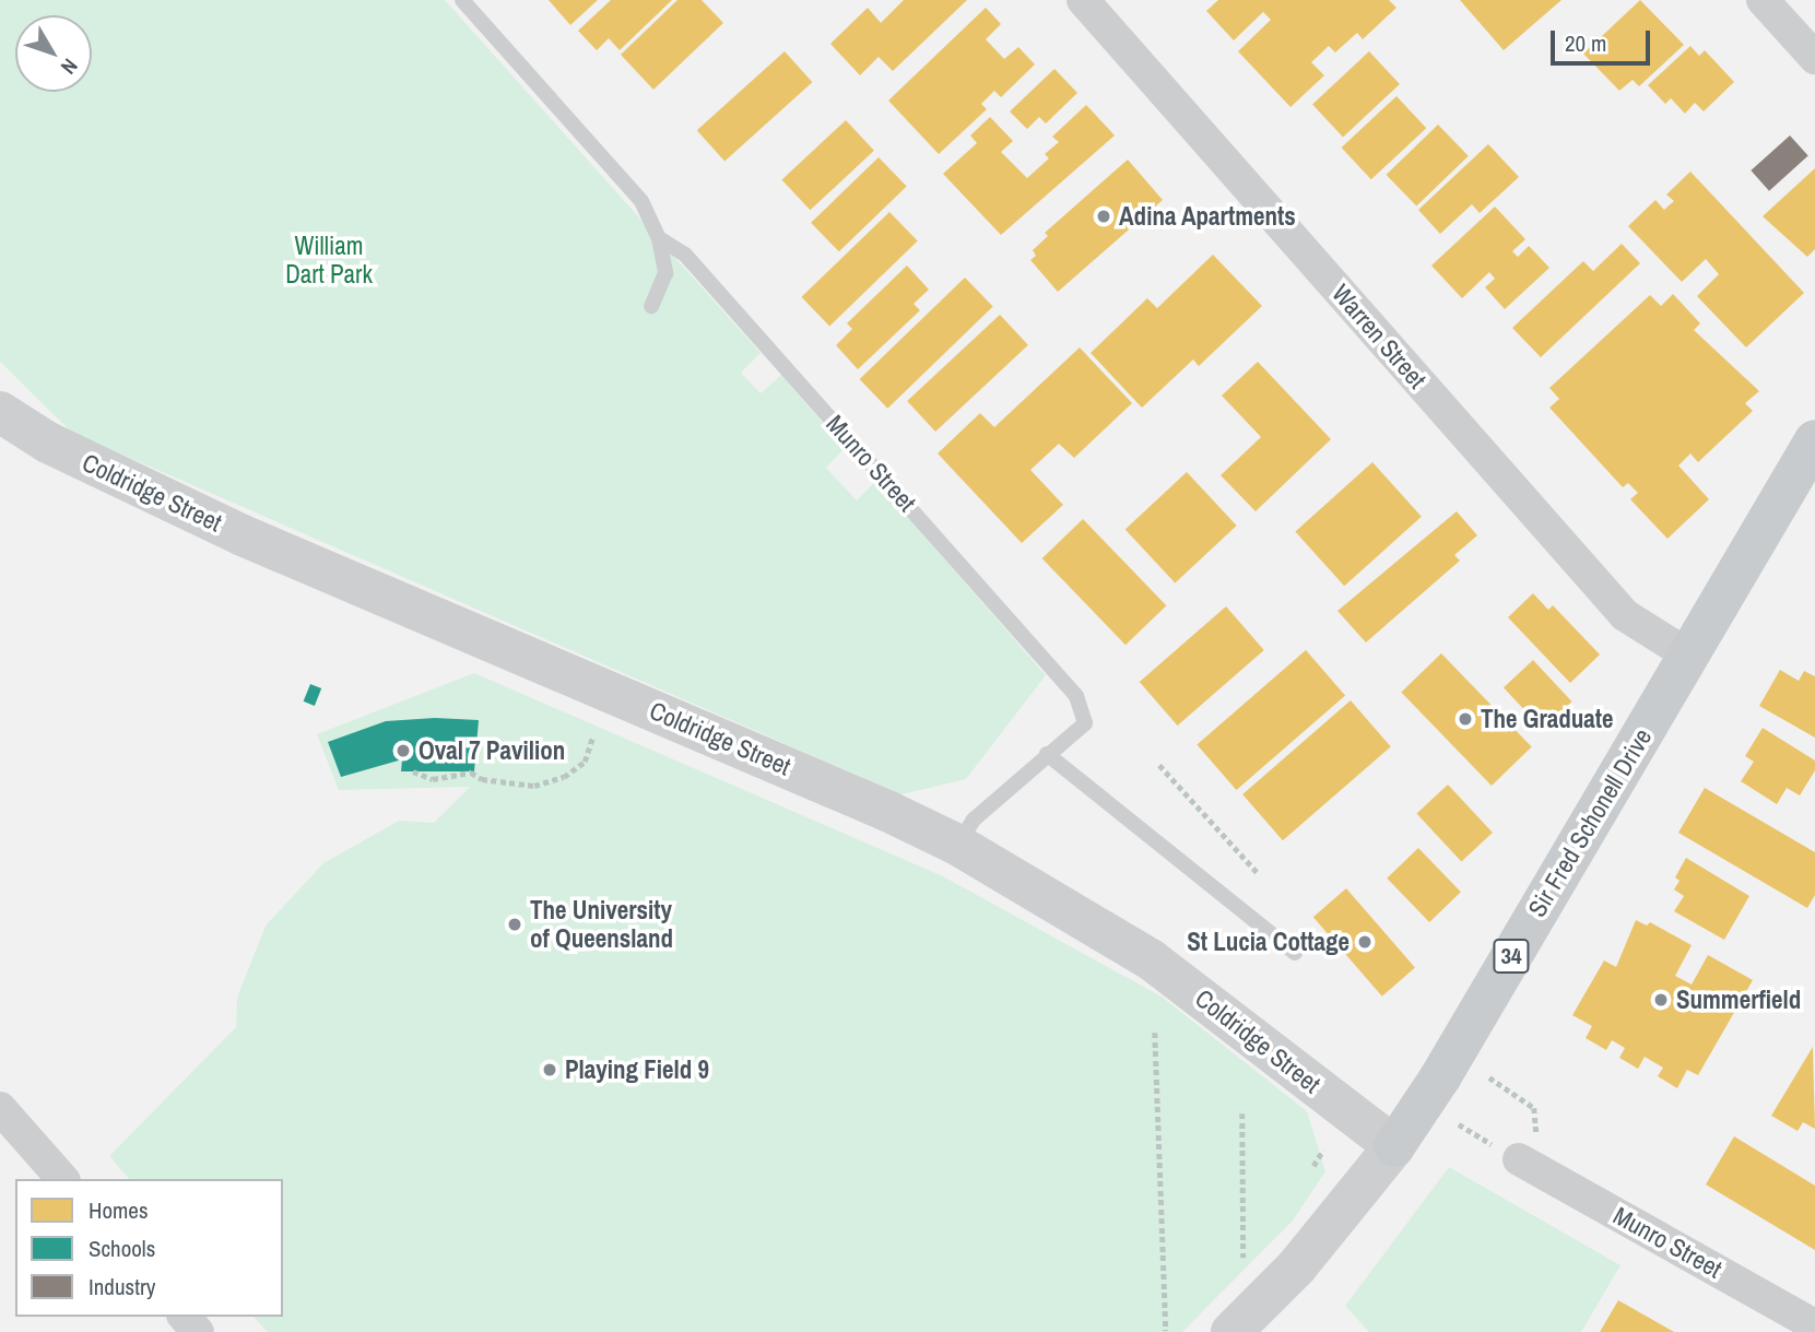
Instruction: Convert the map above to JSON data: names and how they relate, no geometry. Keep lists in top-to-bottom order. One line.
{"streets":{"main road":["Coldridge Street","Sir Fred Schonell Drive","34"],"street":["Warren Street","Munro Street"]},"crossings":[["Warren Street","Sir Fred Schonell Drive"],["Coldridge Street","Sir Fred Schonell Drive"]],"parks":["William Dart Park"],"places":["Adina Apartments","The Graduate","Oval 7 Pavilion","The University of Queensland","St Lucia Cottage","Summerfield","Playing Field 9"],"legend":["Homes","Schools","Industry"],"scale_bar":"20 m","north":"bottom right"}
